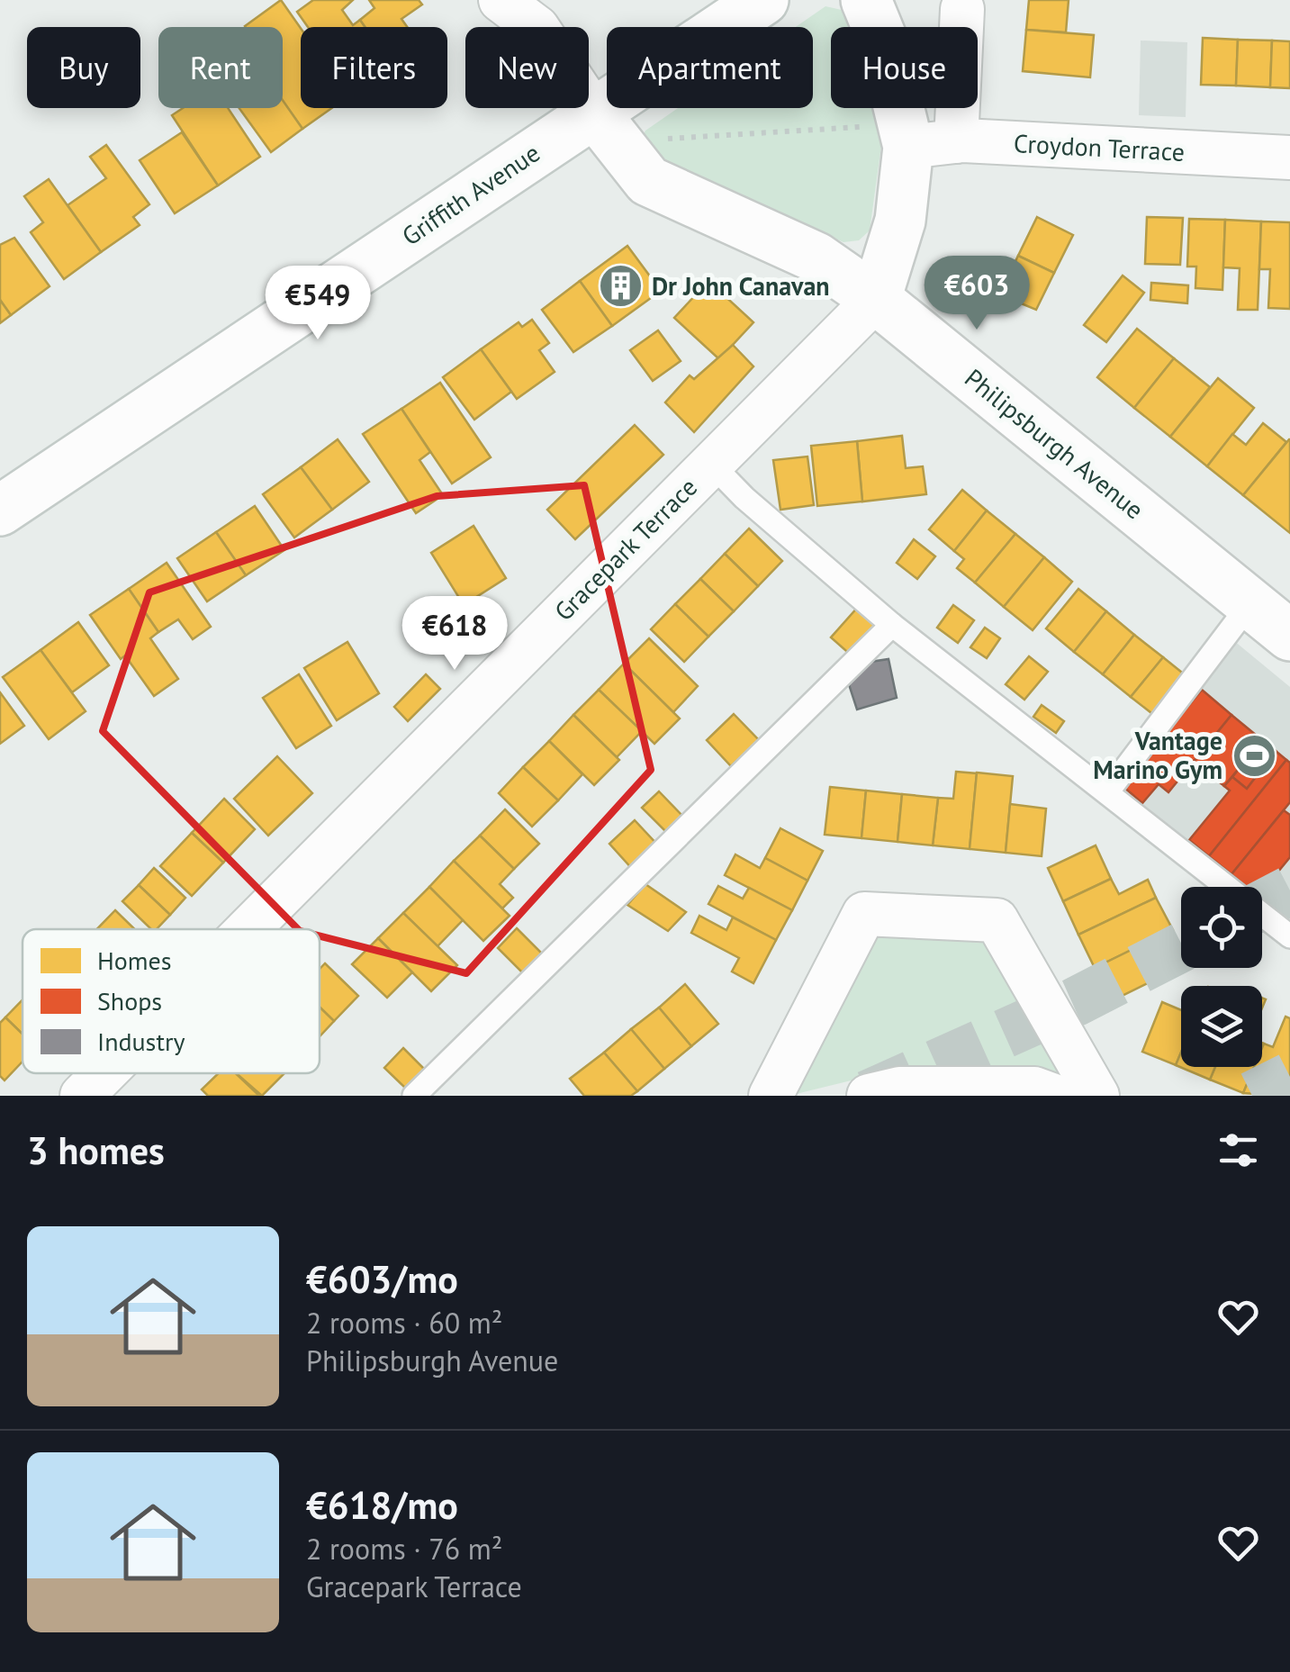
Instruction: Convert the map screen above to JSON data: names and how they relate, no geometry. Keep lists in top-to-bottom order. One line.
{"streets":{"street":["Croydon Terrace","Griffith Avenue","Philipsburgh Avenue","Gracepark Terrace"]},"crossings":[["Croydon Terrace","Gracepark Terrace"],["Griffith Avenue","Philipsburgh Avenue"],["Philipsburgh Avenue","Gracepark Terrace"]],"places":{"building":["Dr John Canavan"],"sports":["Vantage Marino Gym"]},"legend":["Homes","Shops","Industry"],"page":{"chip":["Buy","Rent","Filters","New","Apartment","House"],"price":["€603","€549","€618"],"heading":"3 homes","list":[{"name":"€603/mo","note":"2 rooms · 60 m² · Philipsburgh Avenue"},{"name":"€618/mo","note":"2 rooms · 76 m² · Gracepark Terrace"}]}}
